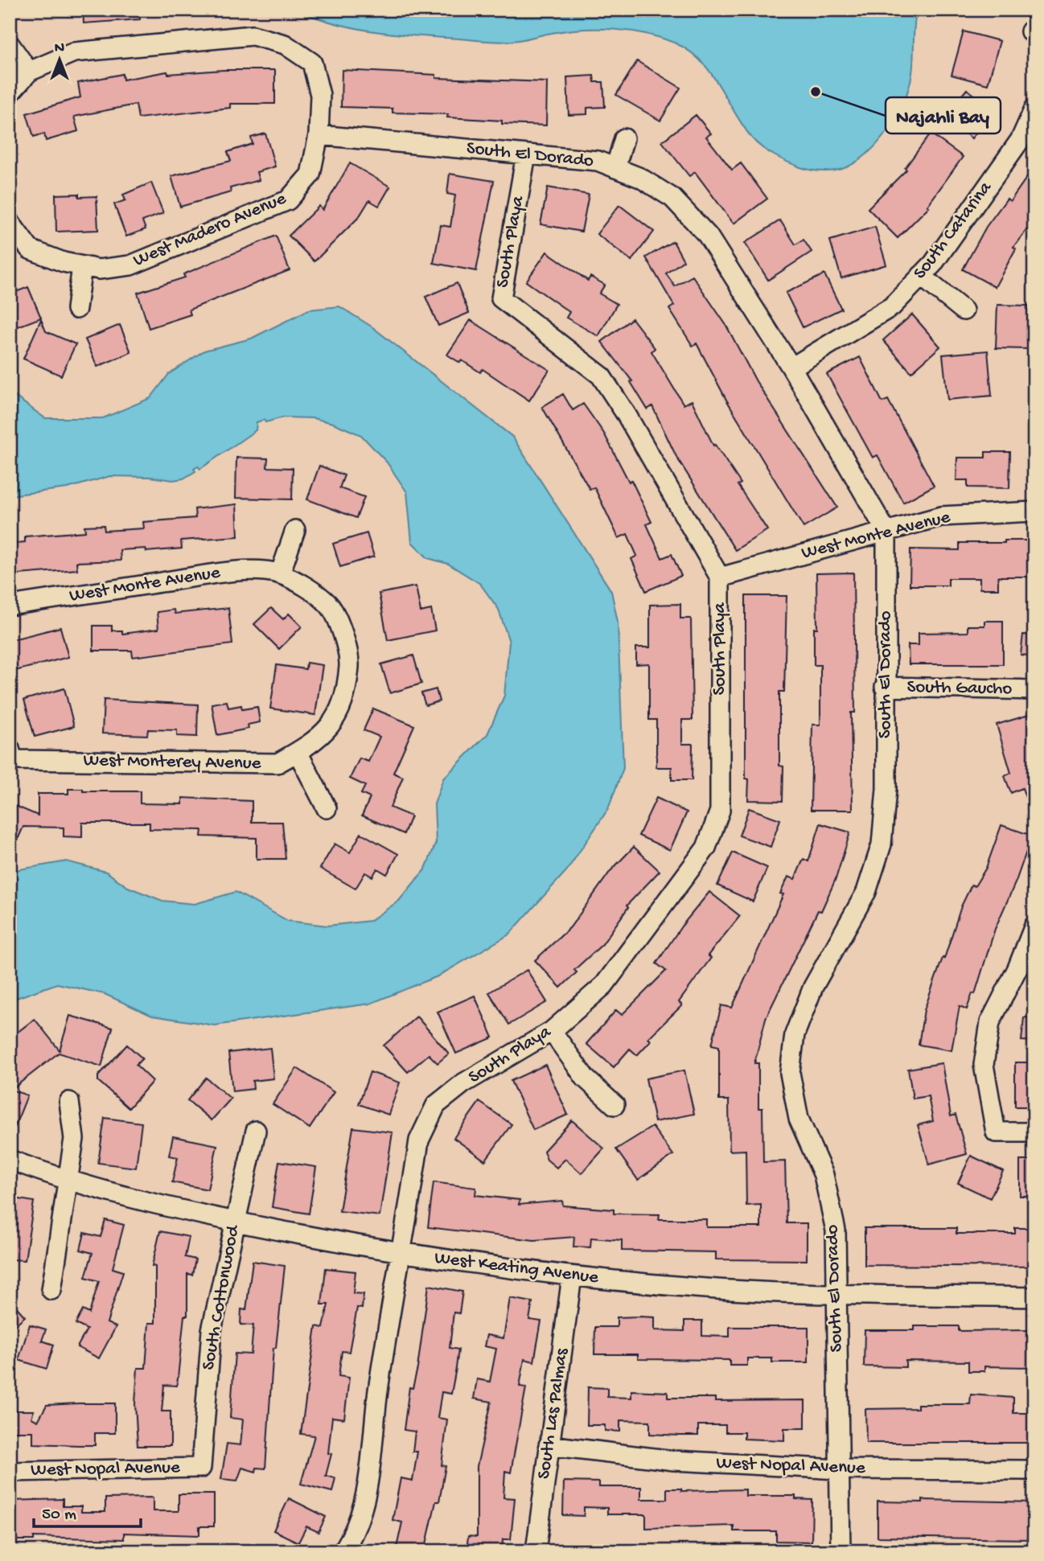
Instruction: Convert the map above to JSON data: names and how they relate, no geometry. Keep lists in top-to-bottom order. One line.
{"streets":{"street":["South El Dorado","West Madero Avenue","South Catarina","South Playa","West Monte Avenue","South Gaucho","West Monterey Avenue","West Keating Avenue","South Cottonwood","South Las Palmas","West Nopal Avenue"]},"crossings":[["South El Dorado","West Madero Avenue"],["South El Dorado","South Catarina"],["South El Dorado","South Playa"],["South El Dorado","West Monte Avenue"],["South El Dorado","South Gaucho"],["South El Dorado","West Keating Avenue"],["South El Dorado","West Nopal Avenue"],["South Playa","West Monte Avenue"],["South Playa","West Keating Avenue"],["West Monte Avenue","West Monterey Avenue"],["West Keating Avenue","South Cottonwood"],["West Keating Avenue","South Las Palmas"],["South Cottonwood","West Nopal Avenue"],["South Las Palmas","West Nopal Avenue"]],"places":["Najahli Bay"],"scale_bar":"50 m","north":"top"}
